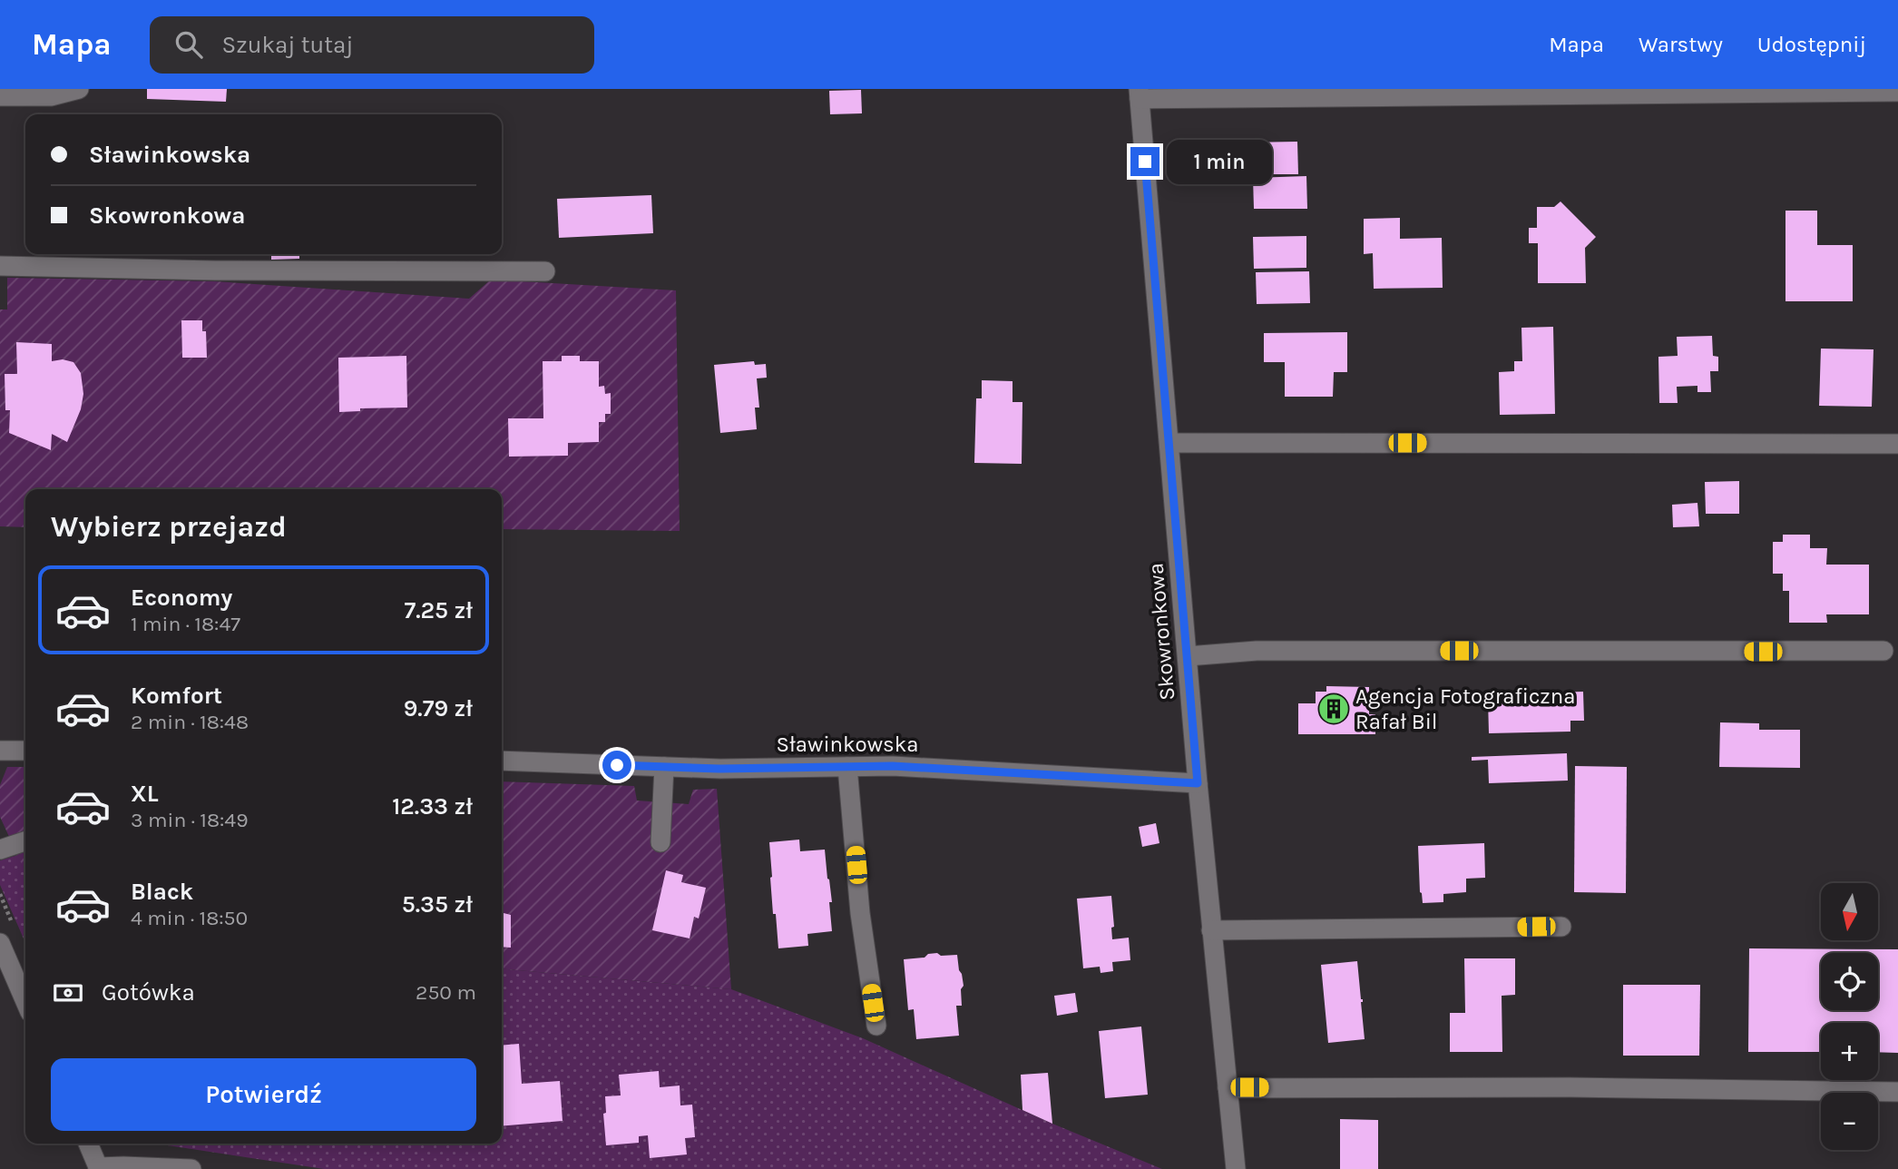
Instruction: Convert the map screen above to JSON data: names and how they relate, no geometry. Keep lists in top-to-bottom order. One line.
{"streets":{"street":["Skowronkowa","Sławinkowska"]},"crossings":[["Skowronkowa","Sławinkowska"]],"places":{"building":["Agencja Fotograficzna Rafał Bil"]},"north":"bottom","page":{"header":"Mapa","search":"Szukaj tutaj","nav":["Mapa","Warstwy","Udostępnij"],"banner":["Sławinkowska","Skowronkowa"],"bubble":"1 min","heading":"Wybierz przejazd","list":[{"name":"Economy","note":"1 min · 18:47","value":"7.25 zł"},{"name":"Komfort","note":"2 min · 18:48","value":"9.79 zł"},{"name":"XL","note":"3 min · 18:49","value":"12.33 zł"},{"name":"Black","note":"4 min · 18:50","value":"5.35 zł"}],"map_buttons":["+","−"],"pay":["Gotówka","250 m"],"buttons":"Potwierdź"}}
